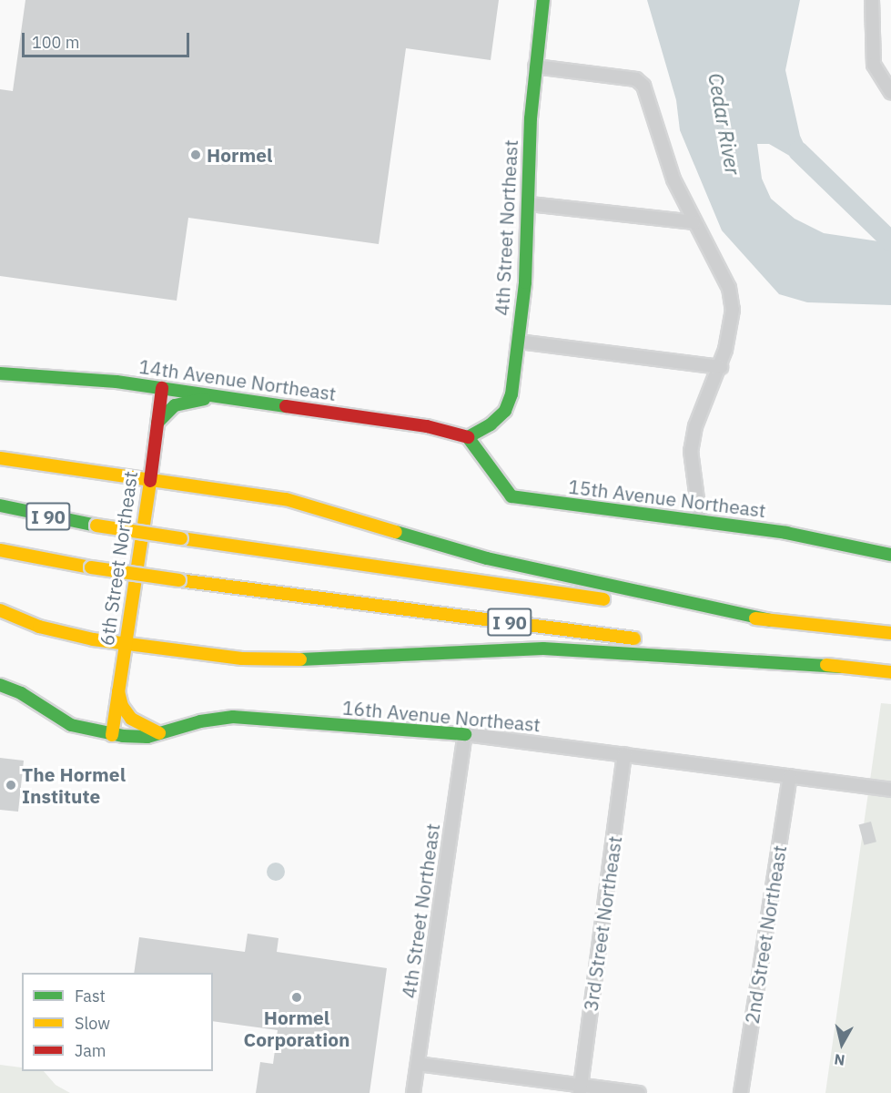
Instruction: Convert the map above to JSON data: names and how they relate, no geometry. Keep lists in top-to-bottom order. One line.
{"streets":{"main road":["4th Street Northeast","14th Avenue Northeast","15th Avenue Northeast","I 90","6th Street Northeast","16th Avenue Northeast"],"street":["3rd Street Northeast","2nd Street Northeast"]},"crossings":[["4th Street Northeast","14th Avenue Northeast"],["4th Street Northeast","15th Avenue Northeast"],["4th Street Northeast","16th Avenue Northeast"],["14th Avenue Northeast","15th Avenue Northeast"],["14th Avenue Northeast","6th Street Northeast"],["6th Street Northeast","16th Avenue Northeast"],["16th Avenue Northeast","3rd Street Northeast"],["16th Avenue Northeast","2nd Street Northeast"]],"water":["Cedar River"],"places":["Hormel","The Hormel Institute","Hormel Corporation"],"legend":["Fast","Slow","Jam"],"scale_bar":"100 m","north":"bottom"}
